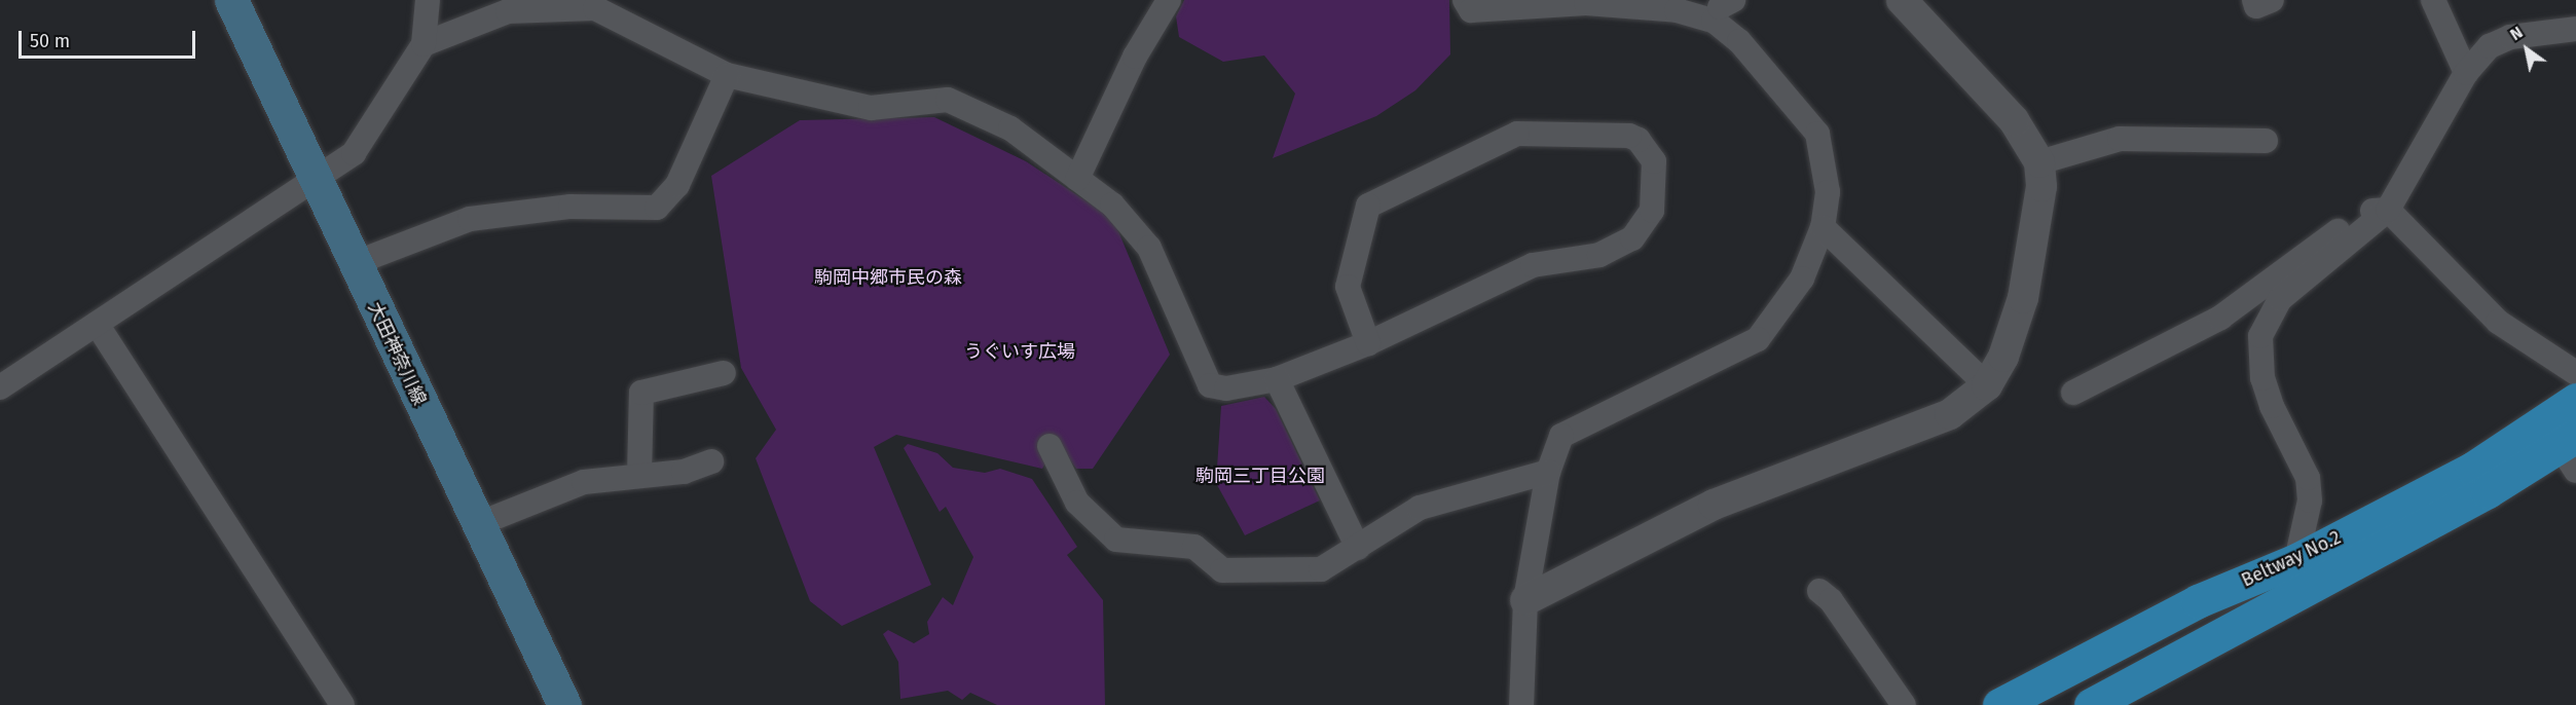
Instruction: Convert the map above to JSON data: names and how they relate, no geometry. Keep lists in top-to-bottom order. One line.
{"streets":{"main road":["大田神奈川線","Beltway No.2"]},"parks":["駒岡中郷市民の森","うぐいす広場","駒岡三丁目公園"],"scale_bar":"50 m","north":"top left"}
